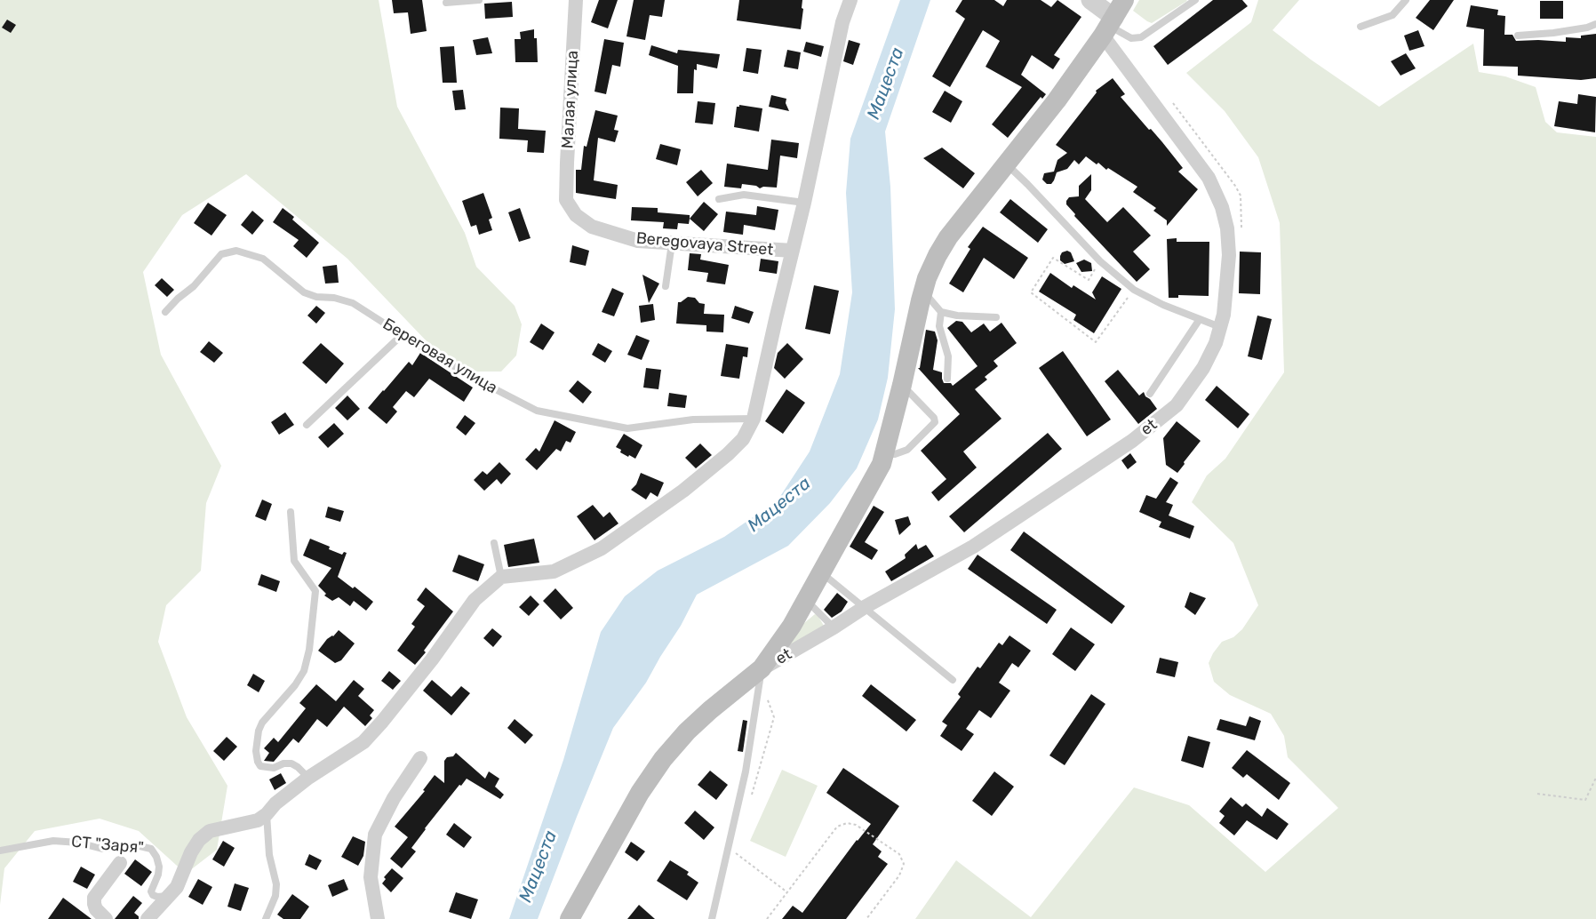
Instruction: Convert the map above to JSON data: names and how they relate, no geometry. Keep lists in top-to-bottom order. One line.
{"streets":{"street":["Малая улица","Beregovaya Street","et"],"lane":["Береговая улица","СТ \"Заря\""]},"crossings":[["Малая улица","Beregovaya Street"]],"water":["Мацеста"]}
